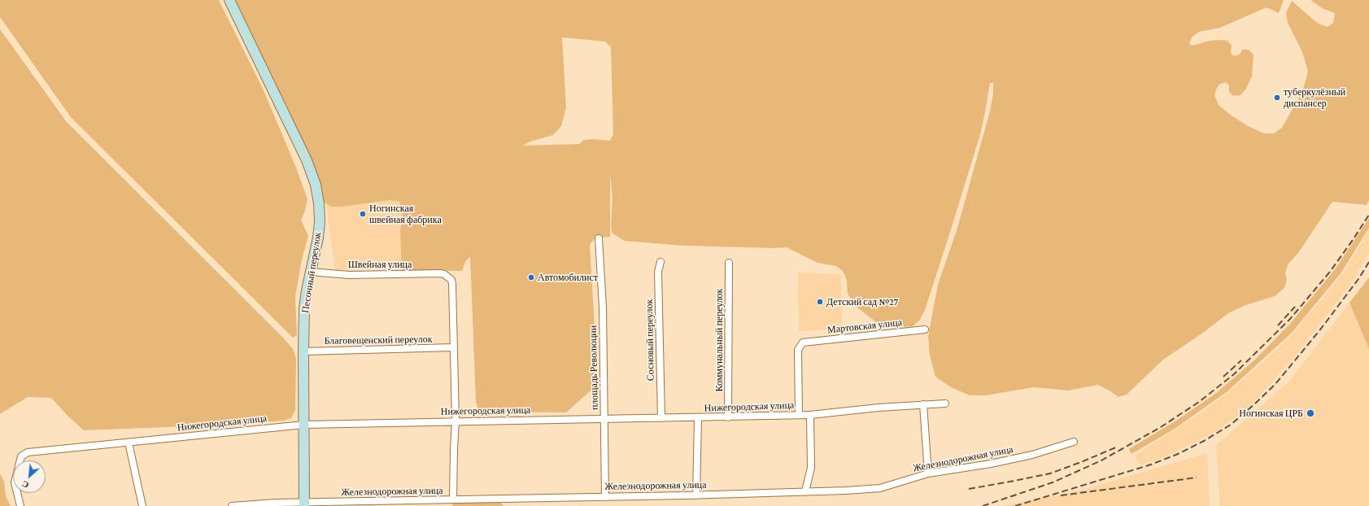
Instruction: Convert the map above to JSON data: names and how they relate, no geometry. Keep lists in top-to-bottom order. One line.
{"streets":{"main road":["Песочный переулок"],"street":["Швейная улица","Мартовская улица","Благовещенский переулок","Сосновый переулок","Коммунальный переулок","площадь Революции","Нижегородская улица","Железнодорожная улица"]},"crossings":[["Швейная улица","Песочный переулок"],["Швейная улица","Благовещенский переулок"],["Песочный переулок","Благовещенский переулок"],["Песочный переулок","Нижегородская улица"],["Песочный переулок","Железнодорожная улица"],["Мартовская улица","Нижегородская улица"],["Сосновый переулок","Нижегородская улица"],["Коммунальный переулок","Нижегородская улица"],["площадь Революции","Нижегородская улица"],["площадь Революции","Железнодорожная улица"]],"places":["туберкулёзный диспансер","Ногинская швейная фабрика","Автомобилист","Детский сад №27","Ногинская ЦРБ"],"north":"bottom left"}
